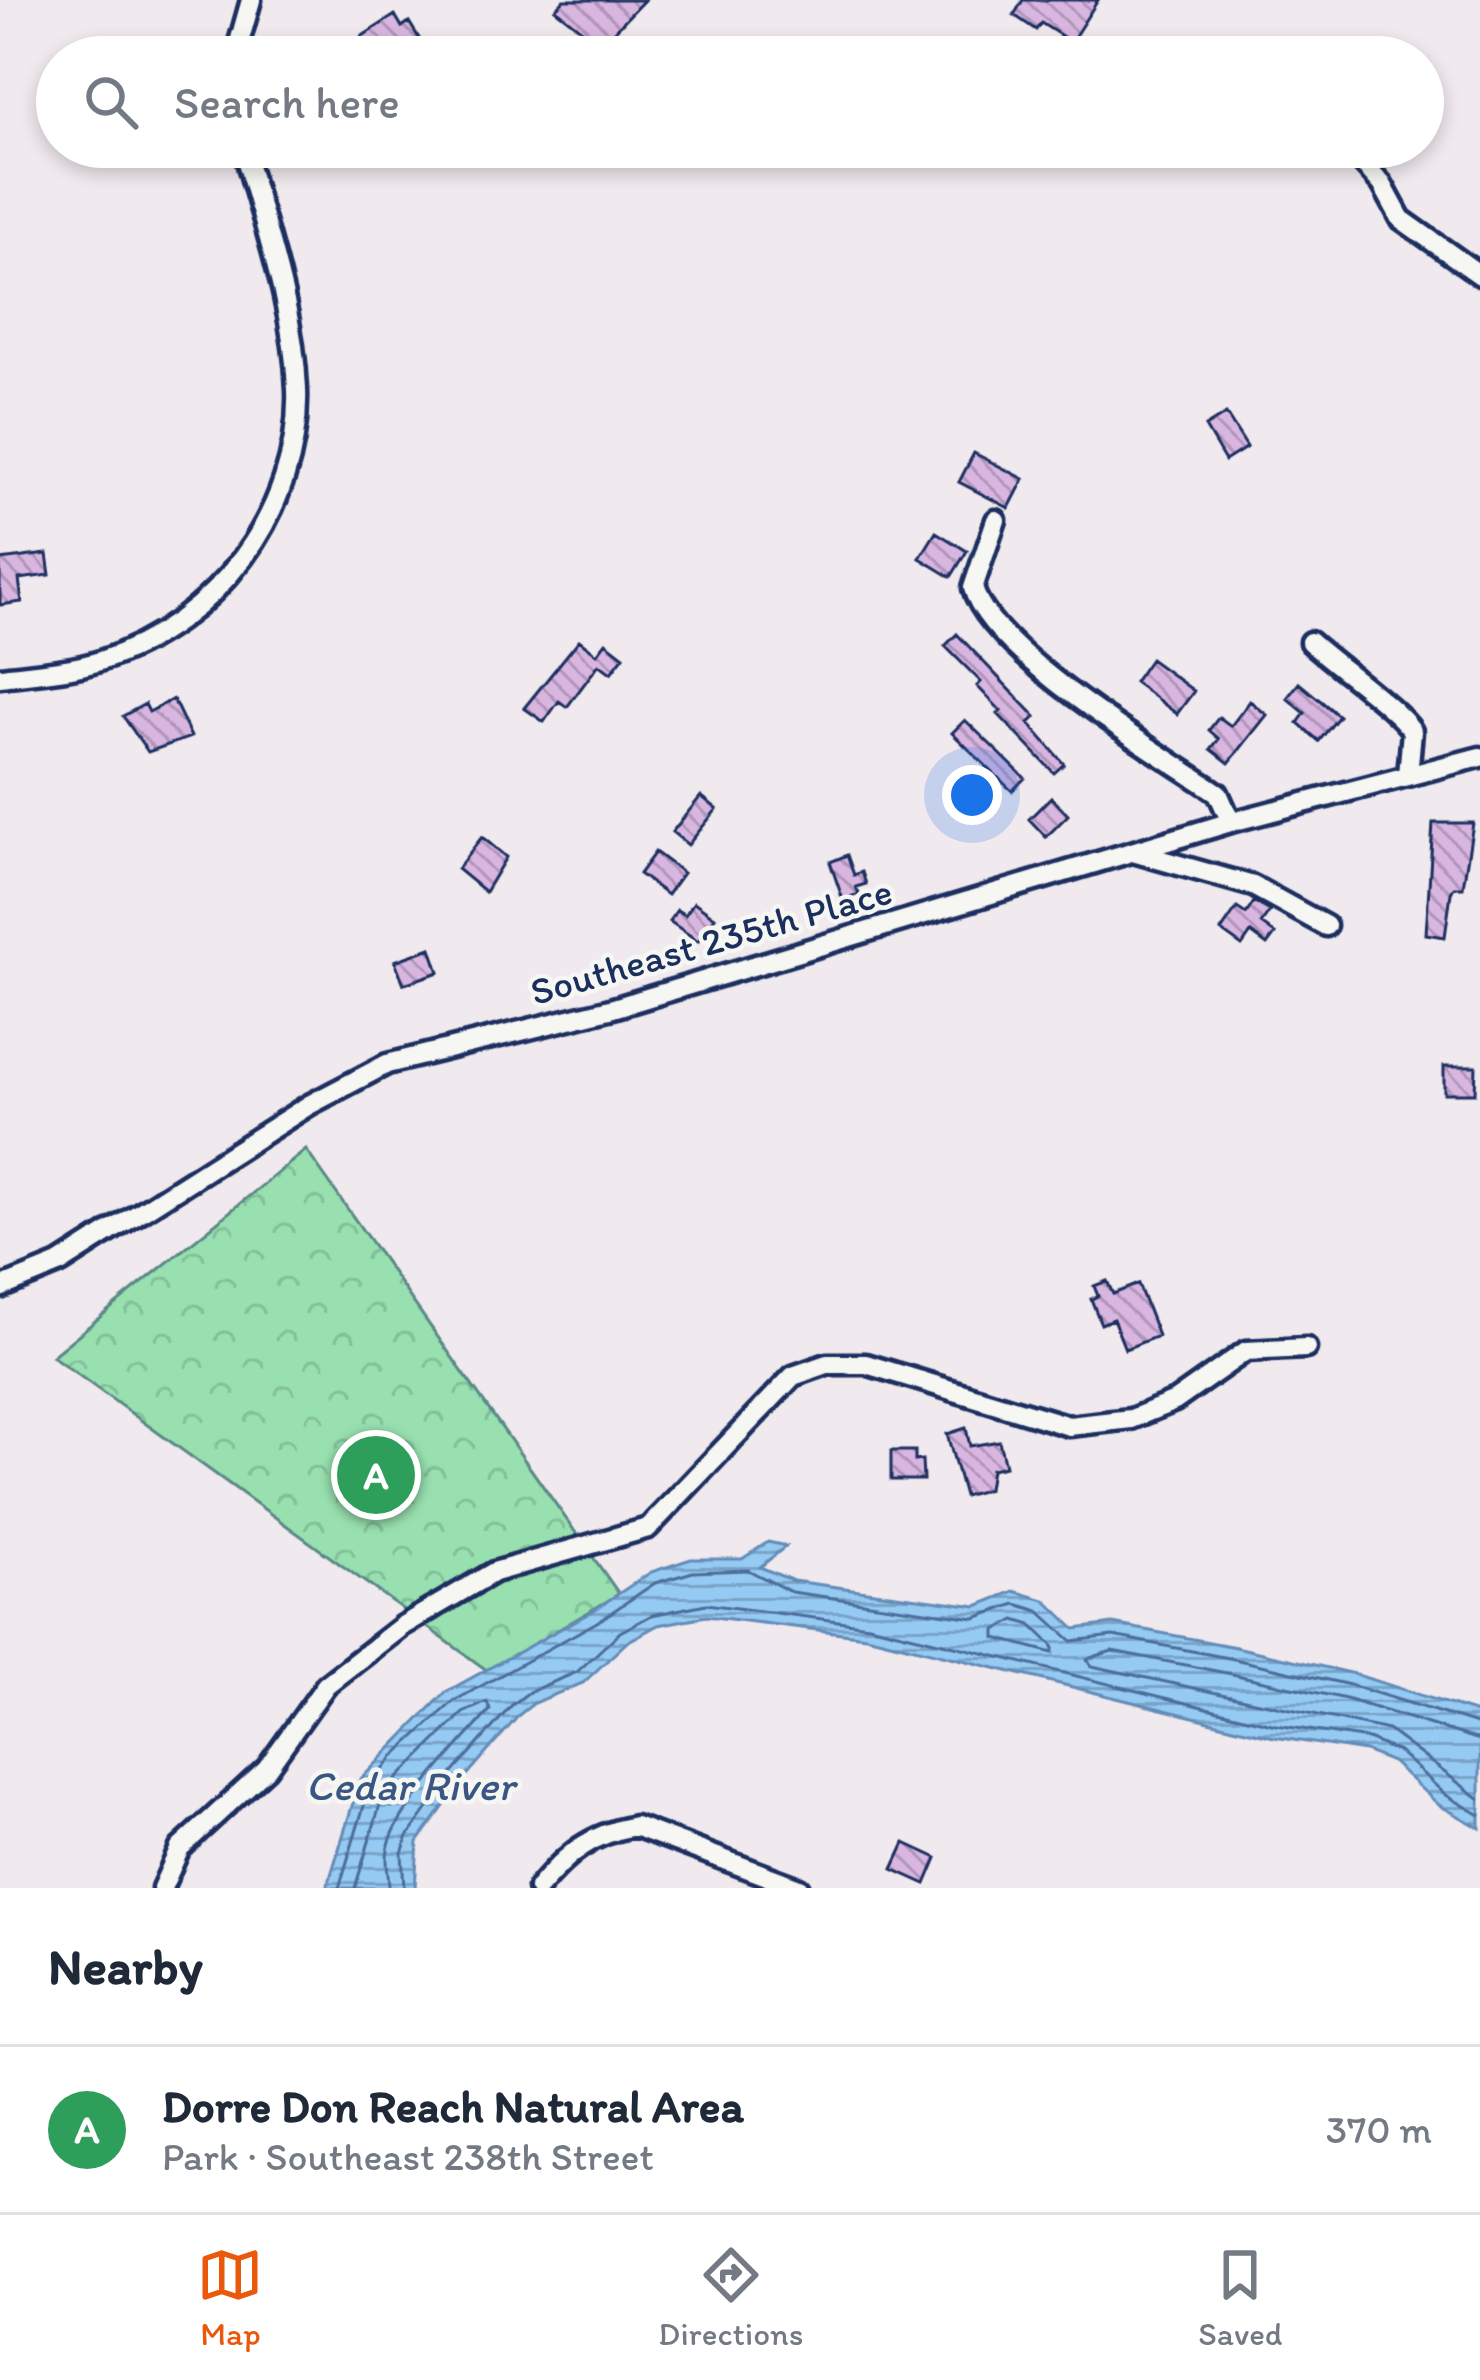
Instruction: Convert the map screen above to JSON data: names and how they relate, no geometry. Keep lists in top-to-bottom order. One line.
{"streets":{"street":["Southeast 235th Place"]},"water":["Cedar River"],"page":{"search":"Search here","pins":"A","heading":"Nearby","list":[{"mark":"A","name":"Dorre Don Reach Natural Area","note":"Park · Southeast 238th Street","value":"370 m"}],"nav":["Map","Directions","Saved"]}}
